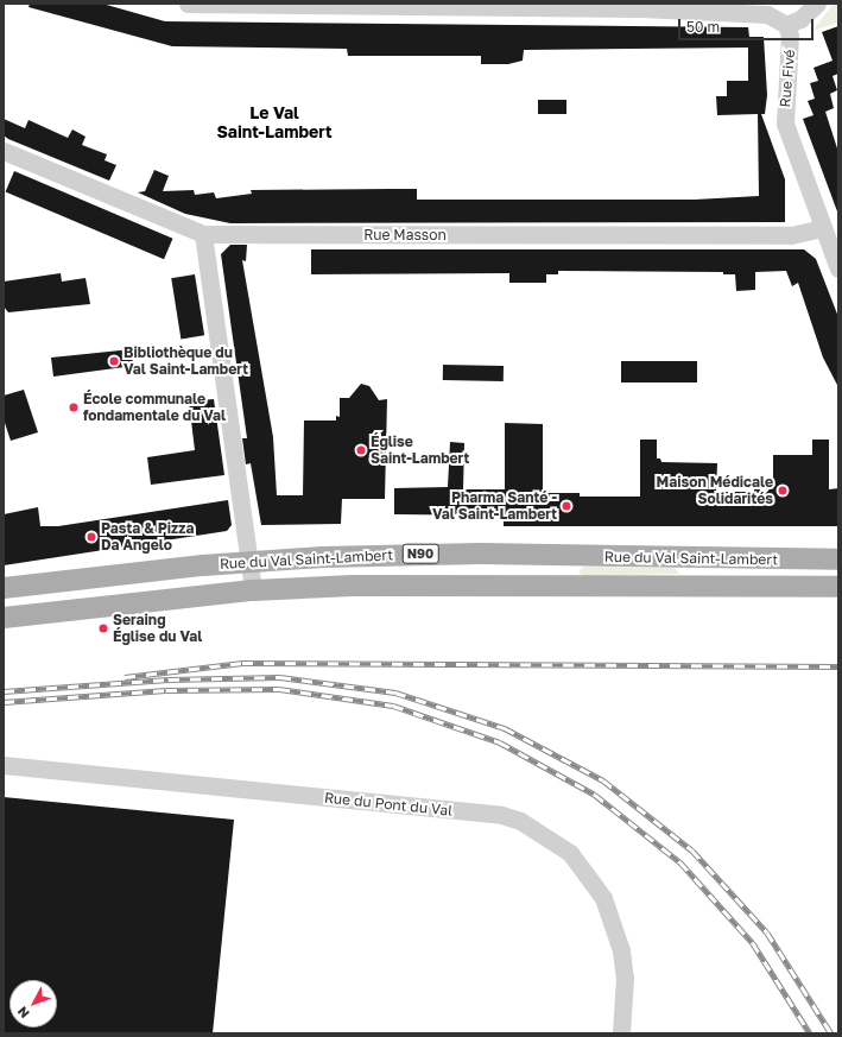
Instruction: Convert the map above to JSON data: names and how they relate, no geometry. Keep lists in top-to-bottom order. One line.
{"streets":{"main road":["N90","Rue du Val Saint-Lambert"],"street":["Rue Fivé","Rue Masson","Rue du Pont du Val"]},"crossings":[["Rue Fivé","Rue Masson"]],"districts":["Le Val Saint-Lambert"],"places":["Bibliothèque du Val Saint-Lambert","École communale fondamentale du Val","Église Saint-Lambert","Maison Médicale Solidarités","Pharma Santé - Val Saint-Lambert","Pasta & Pizza Da Angelo","Seraing Église du Val"],"scale_bar":"50 m","north":"bottom left"}
